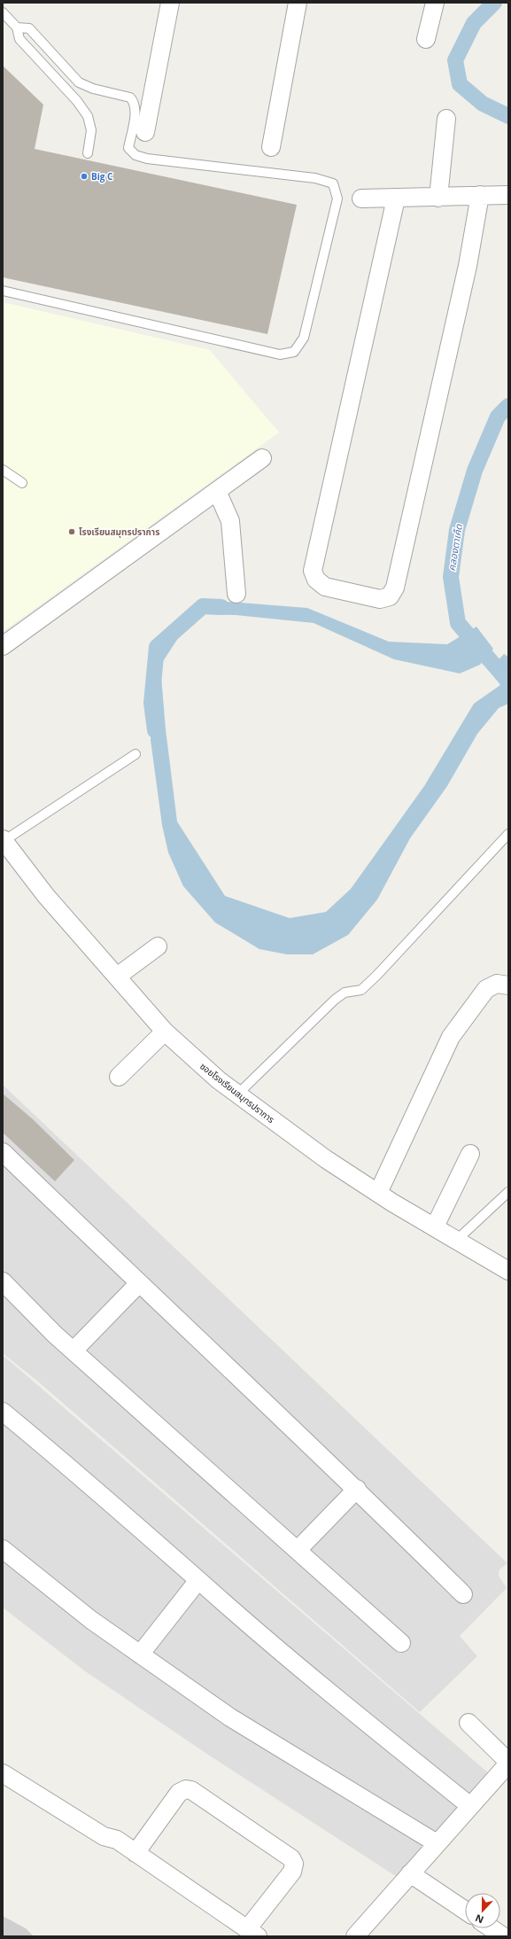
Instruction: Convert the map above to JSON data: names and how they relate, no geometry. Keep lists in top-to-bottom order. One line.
{"streets":{"street":["ซอยโรงเรียนสมุทรปราการ"]},"water":["คลองตาเค็ด"],"places":["Big C","โรงเรียนสมุทรปราการ"],"north":"bottom"}
